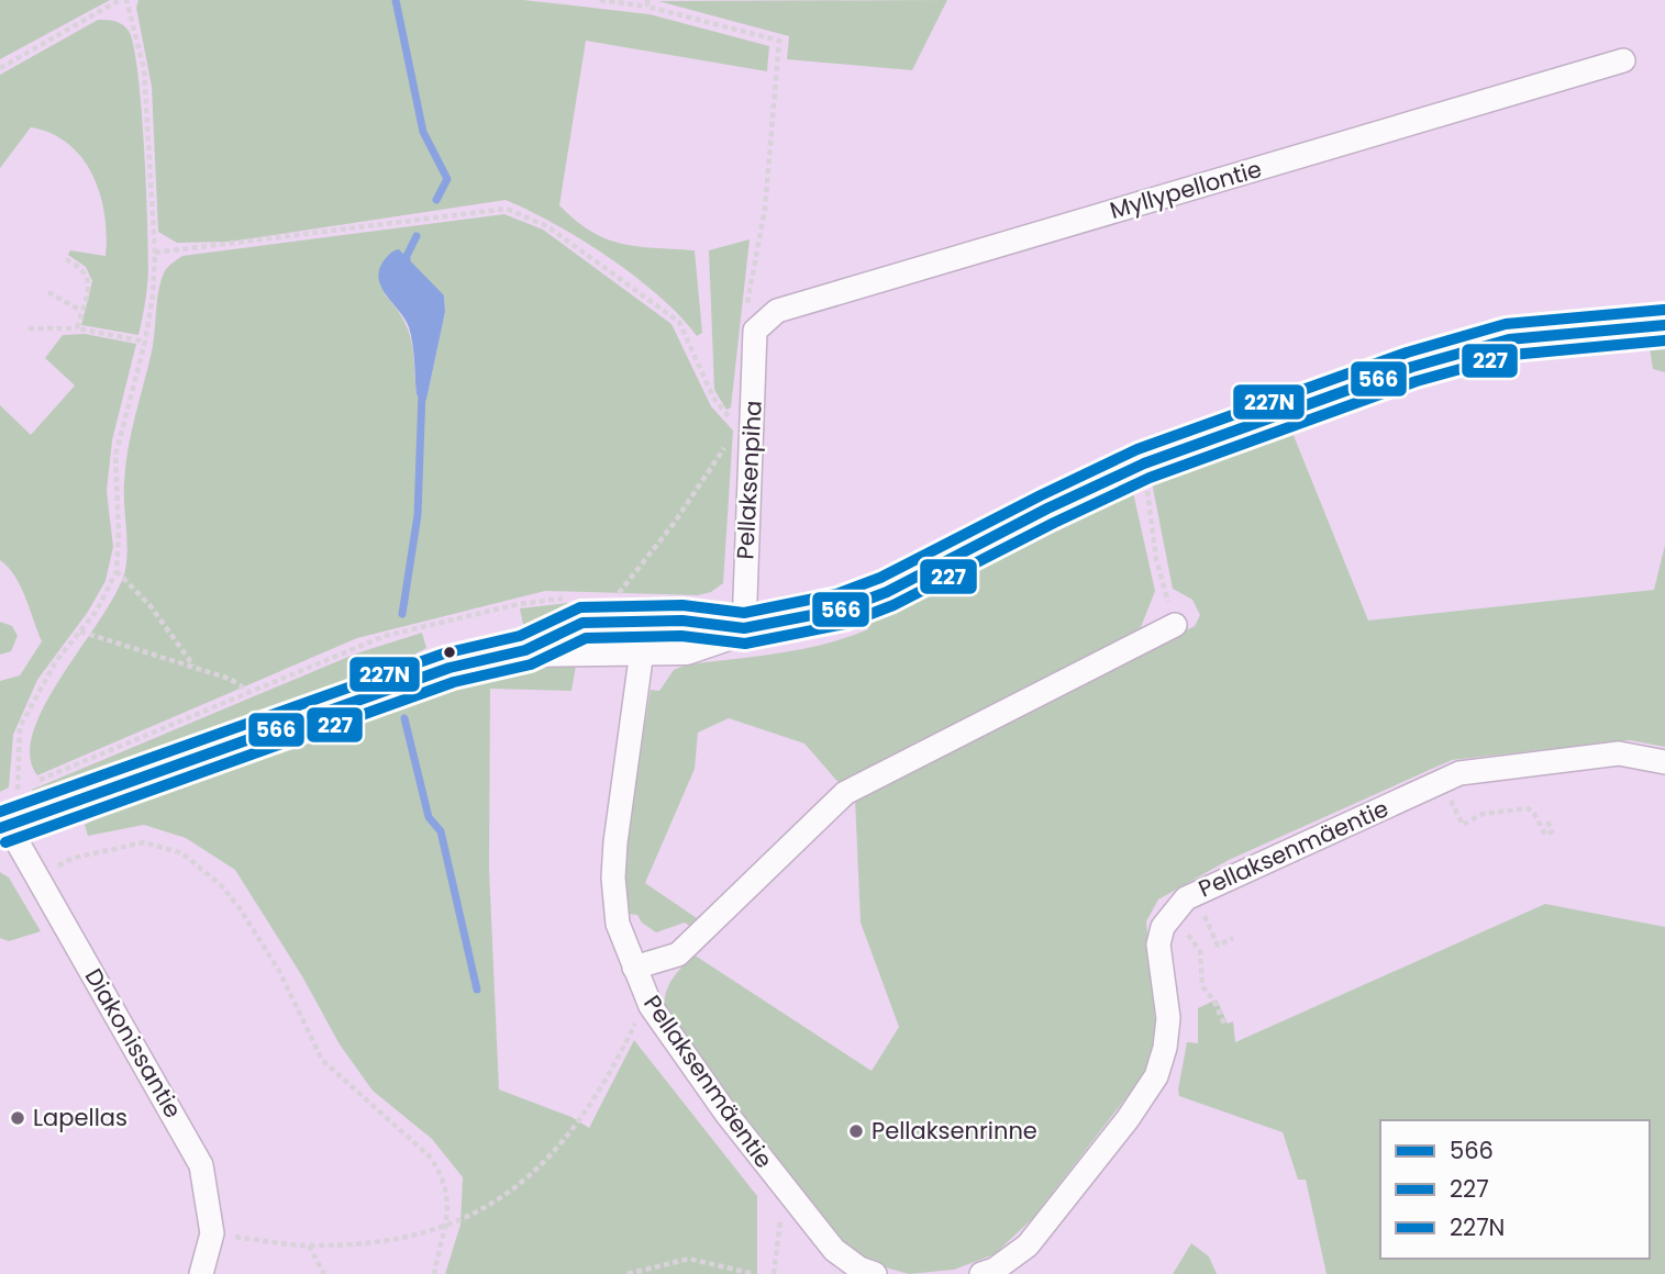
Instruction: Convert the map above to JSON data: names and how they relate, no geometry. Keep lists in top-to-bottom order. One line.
{"streets":{"street":["Myllypellontie","Pellaksenpiha","Pellaksenmäentie","Diakonissantie"]},"crossings":[["Myllypellontie","Pellaksenpiha"]],"places":["Lapellas","Pellaksenrinne"],"lines":["transit line 227N","transit line 566","transit line 227"],"legend":["566","227","227N"]}
